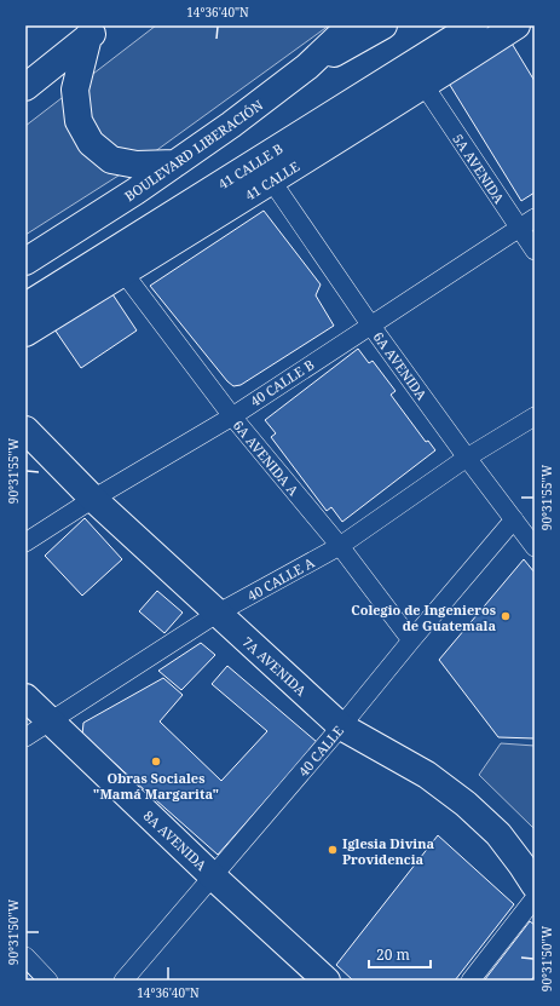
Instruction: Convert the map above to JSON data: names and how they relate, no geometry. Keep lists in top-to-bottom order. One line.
{"streets":{"main road":["BOULEVARD LIBERACIÓN","41 CALLE B","41 CALLE","7A AVENIDA","8A AVENIDA"],"street":["5A AVENIDA","6A AVENIDA","40 CALLE B","6A AVENIDA A","40 CALLE A","40 CALLE"]},"crossings":[["5A AVENIDA","41 CALLE"],["5A AVENIDA","40 CALLE B"],["41 CALLE","6A AVENIDA"],["41 CALLE","6A AVENIDA A"],["6A AVENIDA","40 CALLE B"],["6A AVENIDA","40 CALLE A"],["6A AVENIDA","40 CALLE"],["40 CALLE B","6A AVENIDA A"],["40 CALLE B","7A AVENIDA"],["6A AVENIDA A","40 CALLE A"],["6A AVENIDA A","40 CALLE"],["40 CALLE A","7A AVENIDA"],["40 CALLE A","8A AVENIDA"],["7A AVENIDA","40 CALLE"],["40 CALLE","8A AVENIDA"]],"places":["Colegio de Ingenieros de Guatemala","Obras Sociales \"Mamá Margarita\"","Iglesia Divina Providencia"],"scale_bar":"20 m","coordinates":["14°36'40\"N","90°31'55\"W","90°31'50\"W"]}
